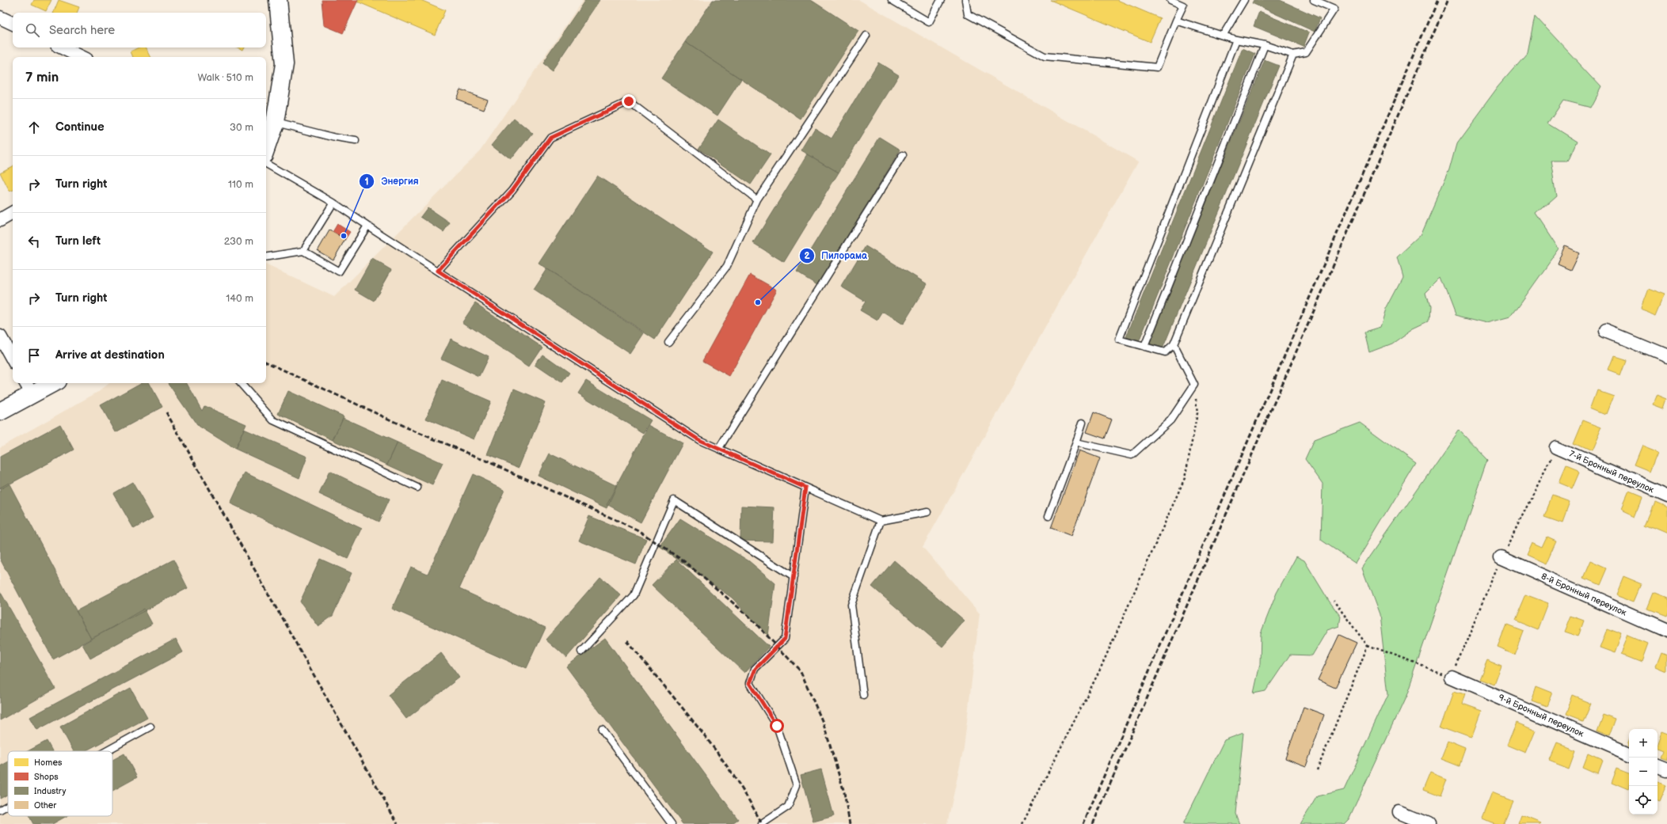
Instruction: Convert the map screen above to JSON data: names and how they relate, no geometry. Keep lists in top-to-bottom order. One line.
{"streets":{"street":["7-й Бронный переулок","8-й Бронный переулок","9-й Бронный переулок"]},"places":["Энергия","Пилорама"],"legend":["Homes","Shops","Industry","Other"],"page":{"search":"Search here","heading":["7 min","Walk · 510 m"],"list":[["Continue","30 m"],["Turn right","110 m"],["Turn left","230 m"],["Turn right","140 m"],"Arrive at destination"],"map_buttons":["+","−"]}}
